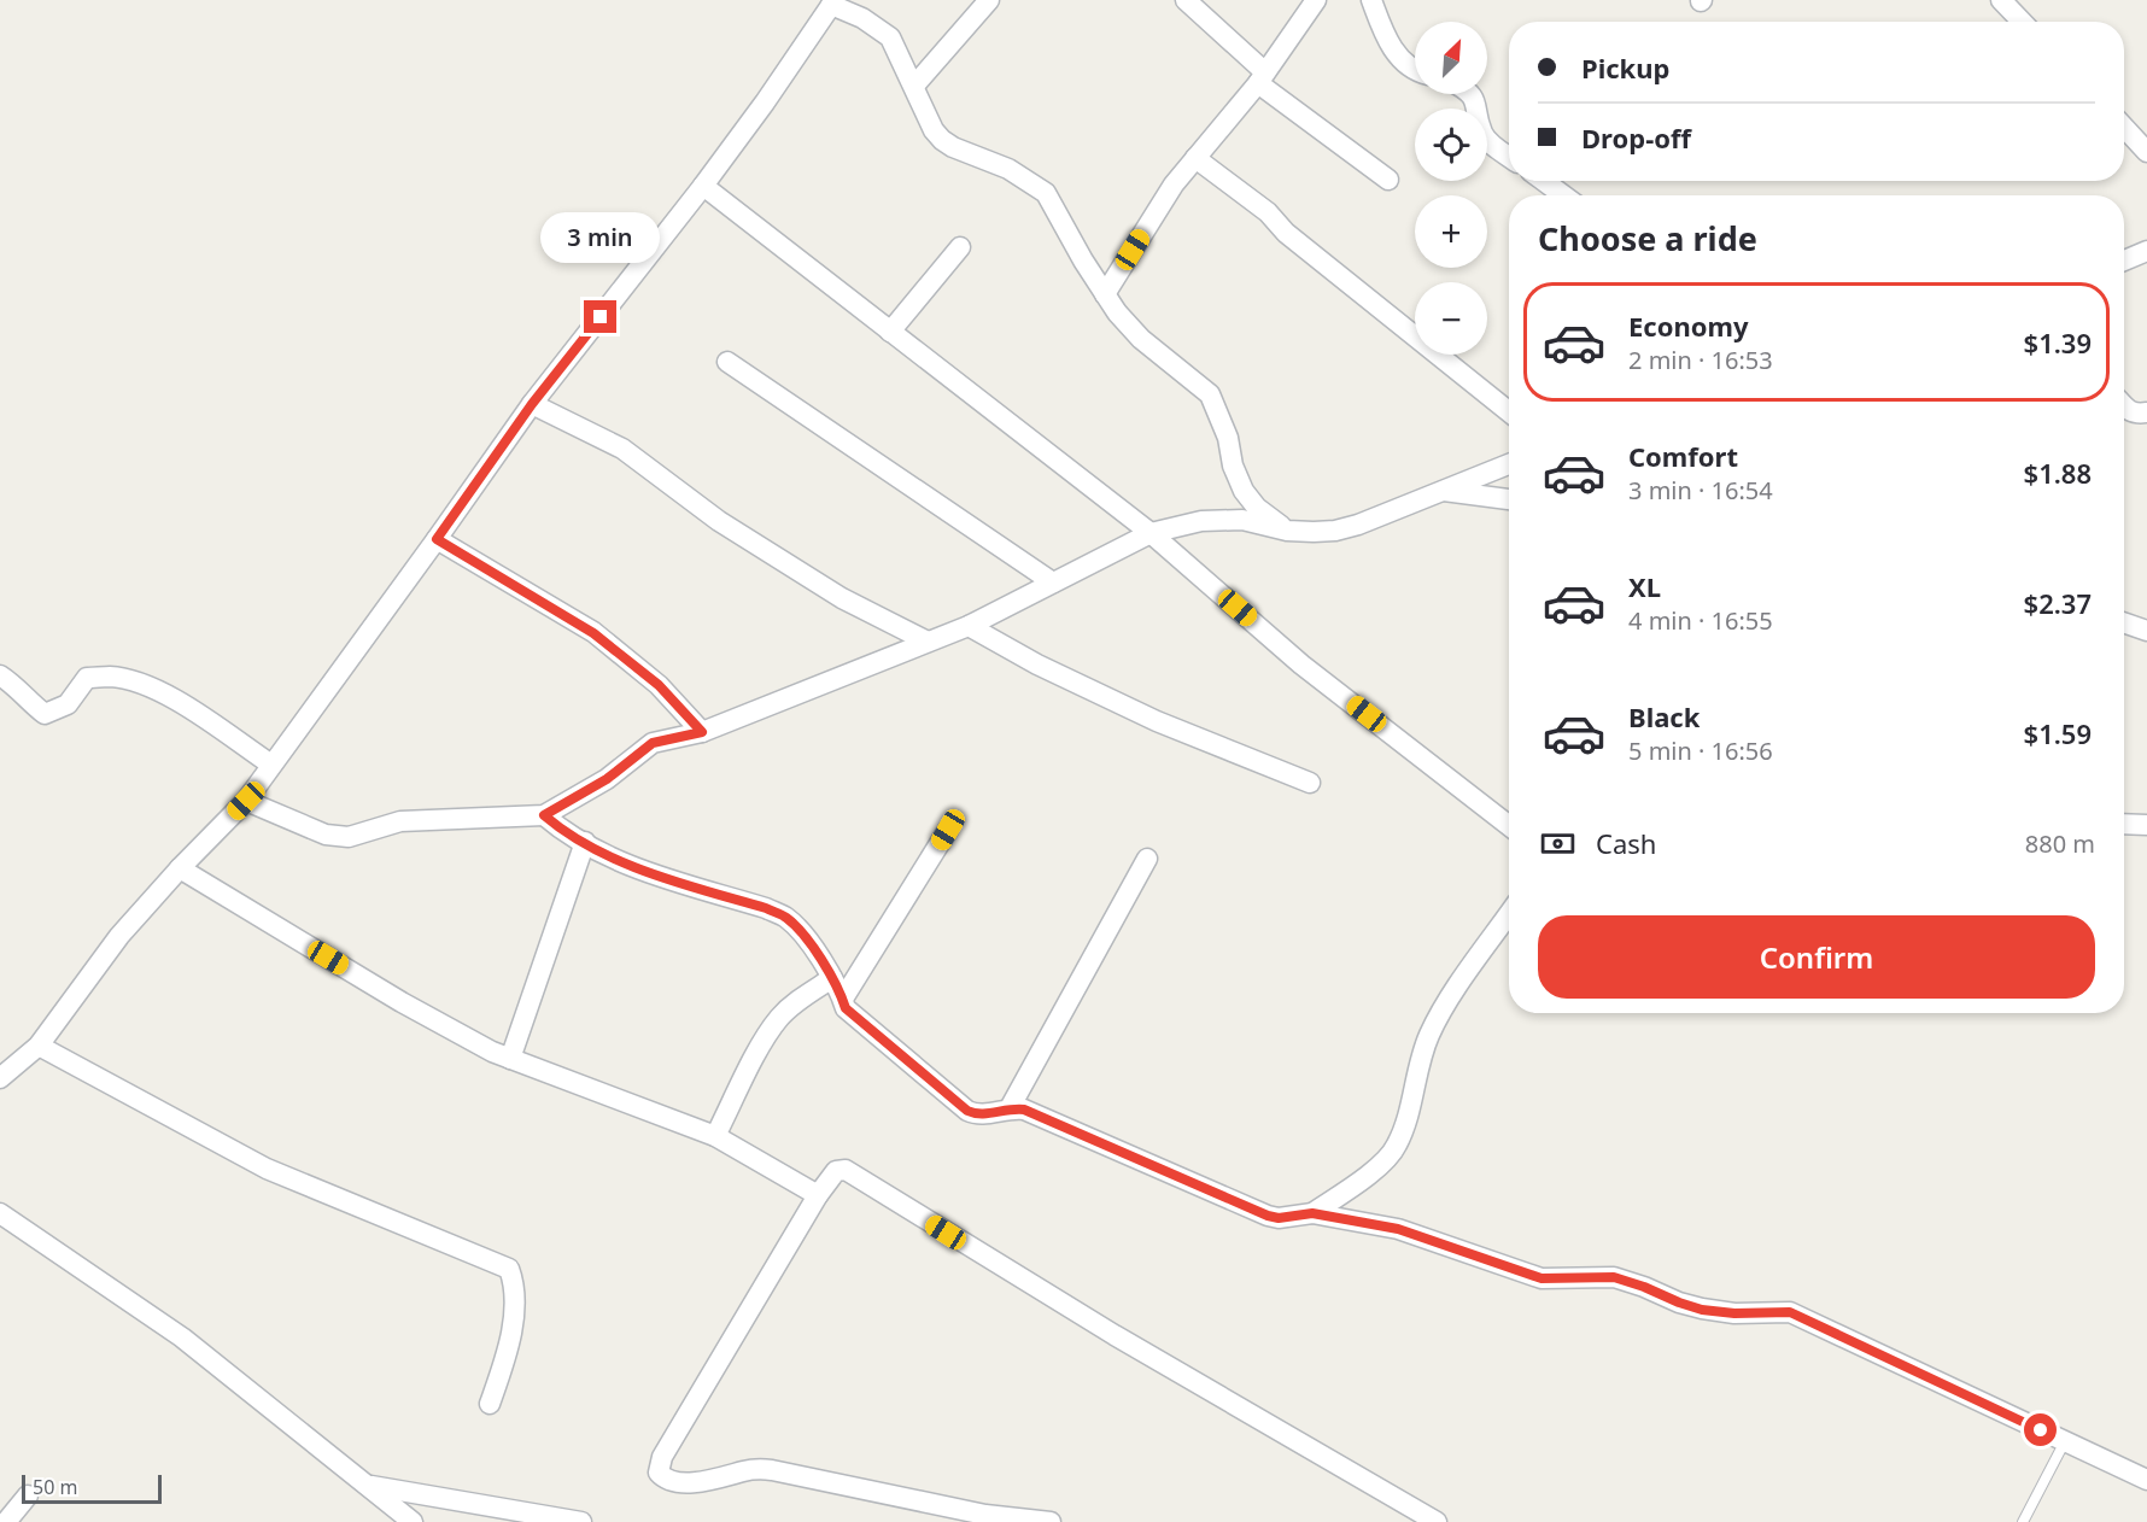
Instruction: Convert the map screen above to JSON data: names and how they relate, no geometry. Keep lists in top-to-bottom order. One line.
{"scale_bar":"50 m","north":"top right","page":{"map_buttons":["+","−"],"banner":["Pickup","Drop-off"],"heading":"Choose a ride","bubble":"3 min","list":[{"name":"Economy","note":"2 min · 16:53","value":"$1.39"},{"name":"Comfort","note":"3 min · 16:54","value":"$1.88"},{"name":"XL","note":"4 min · 16:55","value":"$2.37"},{"name":"Black","note":"5 min · 16:56","value":"$1.59"}],"pay":["Cash","880 m"],"buttons":"Confirm","scale":"50 m"}}
